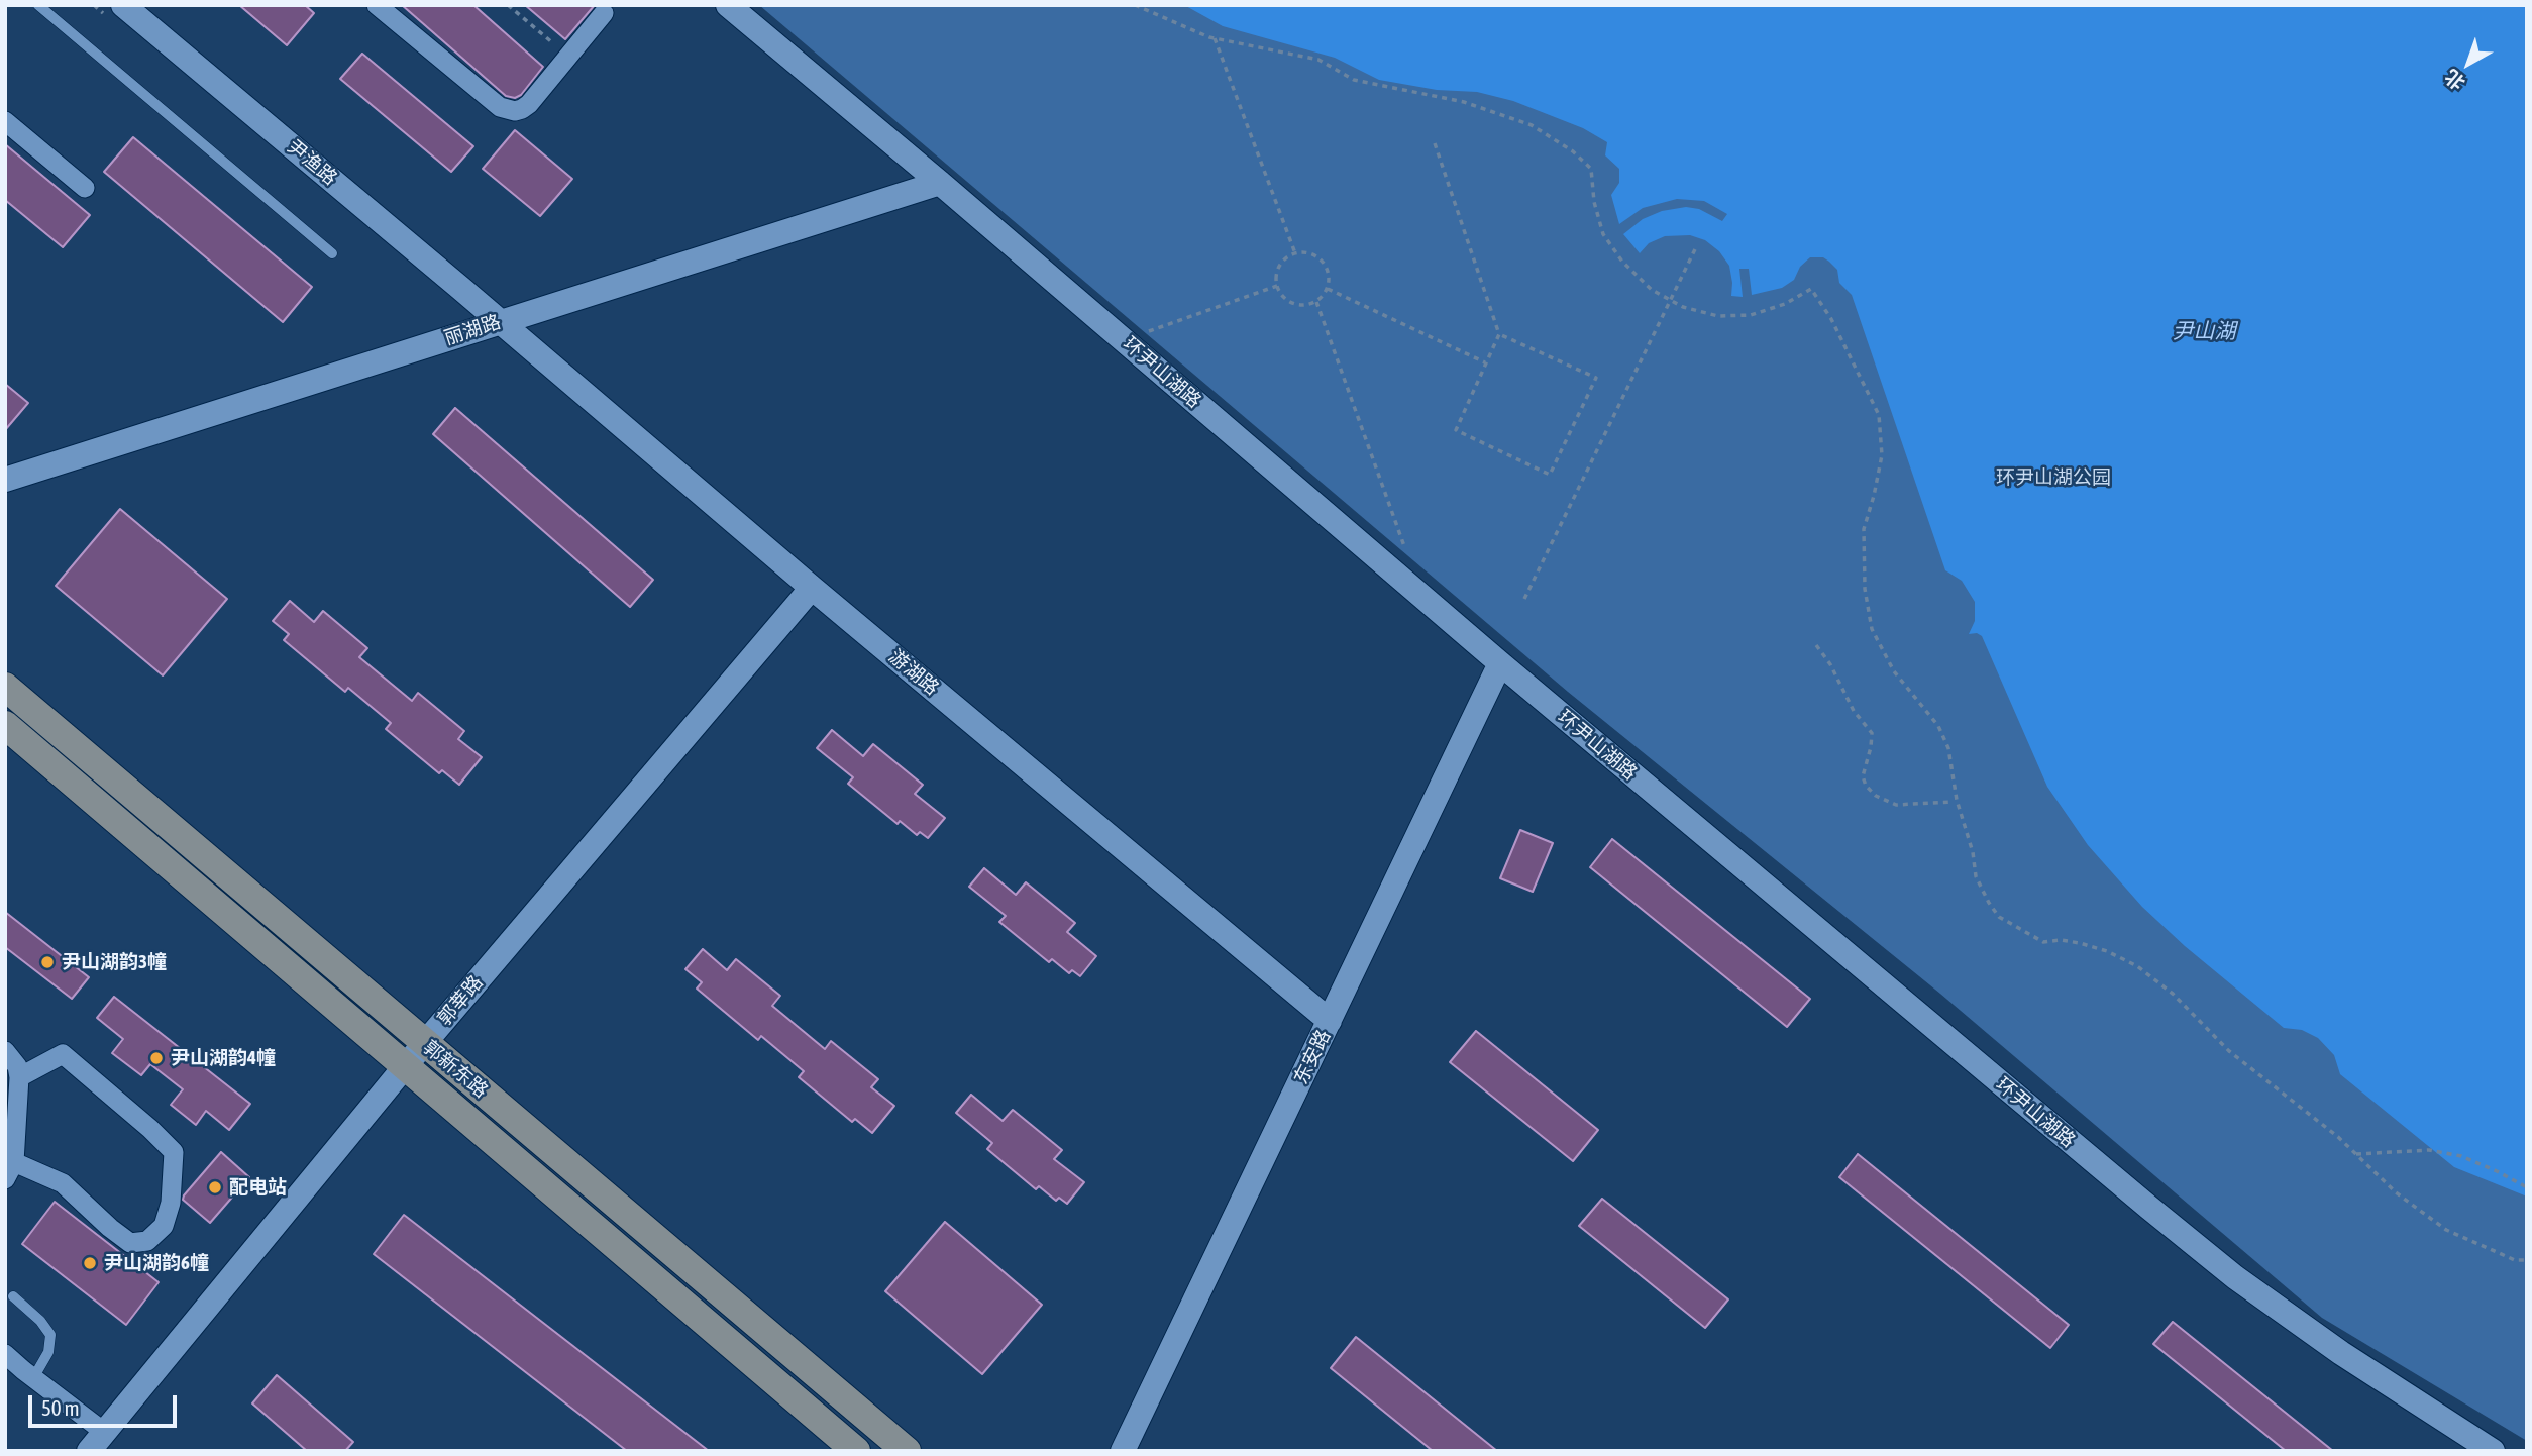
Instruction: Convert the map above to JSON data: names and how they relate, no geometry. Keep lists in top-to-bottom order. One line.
{"streets":{"main road":["郭新东路"],"street":["尹渔路","丽湖路","环尹山湖路","游湖路","郭莘路","东安路"]},"crossings":[["尹渔路","丽湖路"],["尹渔路","游湖路"],["丽湖路","环尹山湖路"],["丽湖路","游湖路"],["环尹山湖路","东安路"],["游湖路","郭莘路"],["游湖路","东安路"],["郭莘路","郭新东路"]],"water":["尹山湖"],"parks":["环尹山湖公园"],"places":["尹山湖韵3幢","尹山湖韵4幢","配电站","尹山湖韵6幢"],"scale_bar":"50 m","north":"bottom left"}
